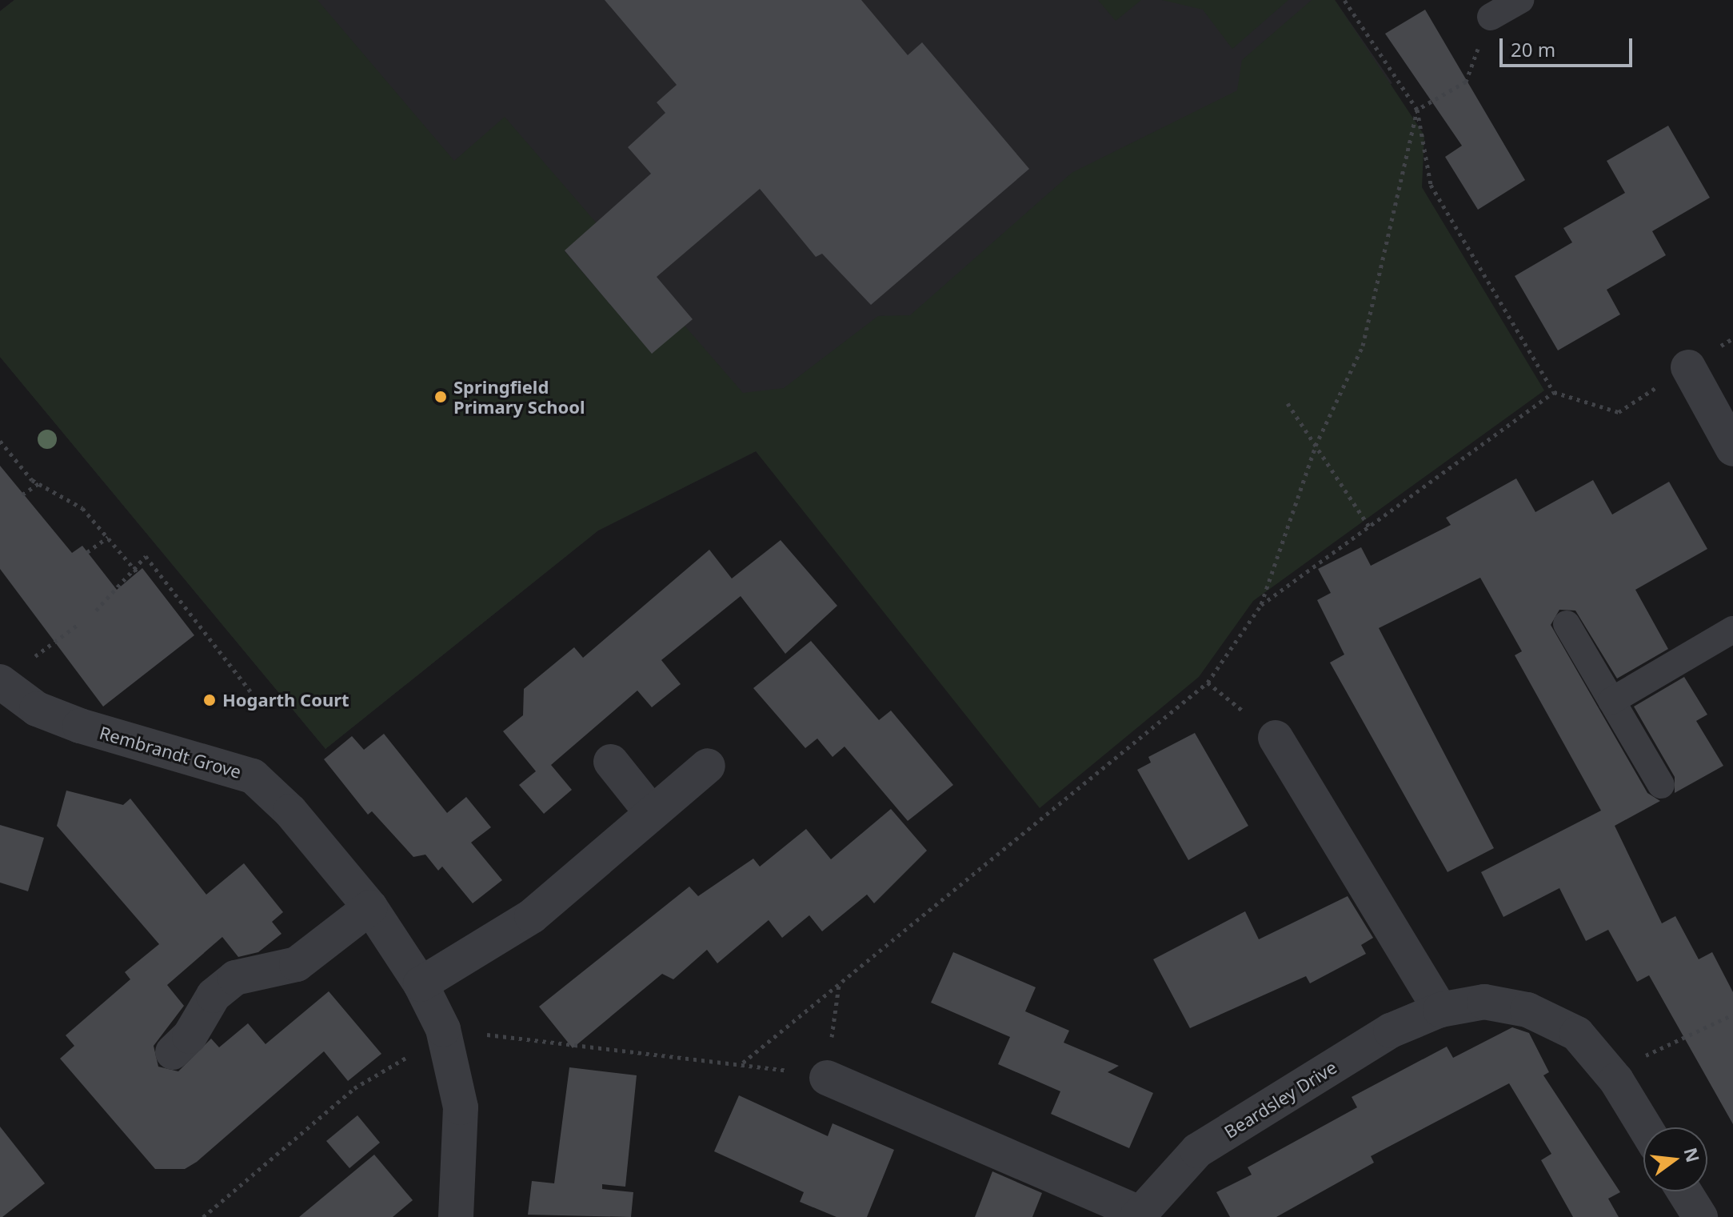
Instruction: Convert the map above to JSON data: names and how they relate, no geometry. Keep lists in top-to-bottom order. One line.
{"streets":{"street":["Rembrandt Grove","Beardsley Drive"]},"places":["Springfield Primary School","Hogarth Court"],"scale_bar":"20 m","north":"right"}
